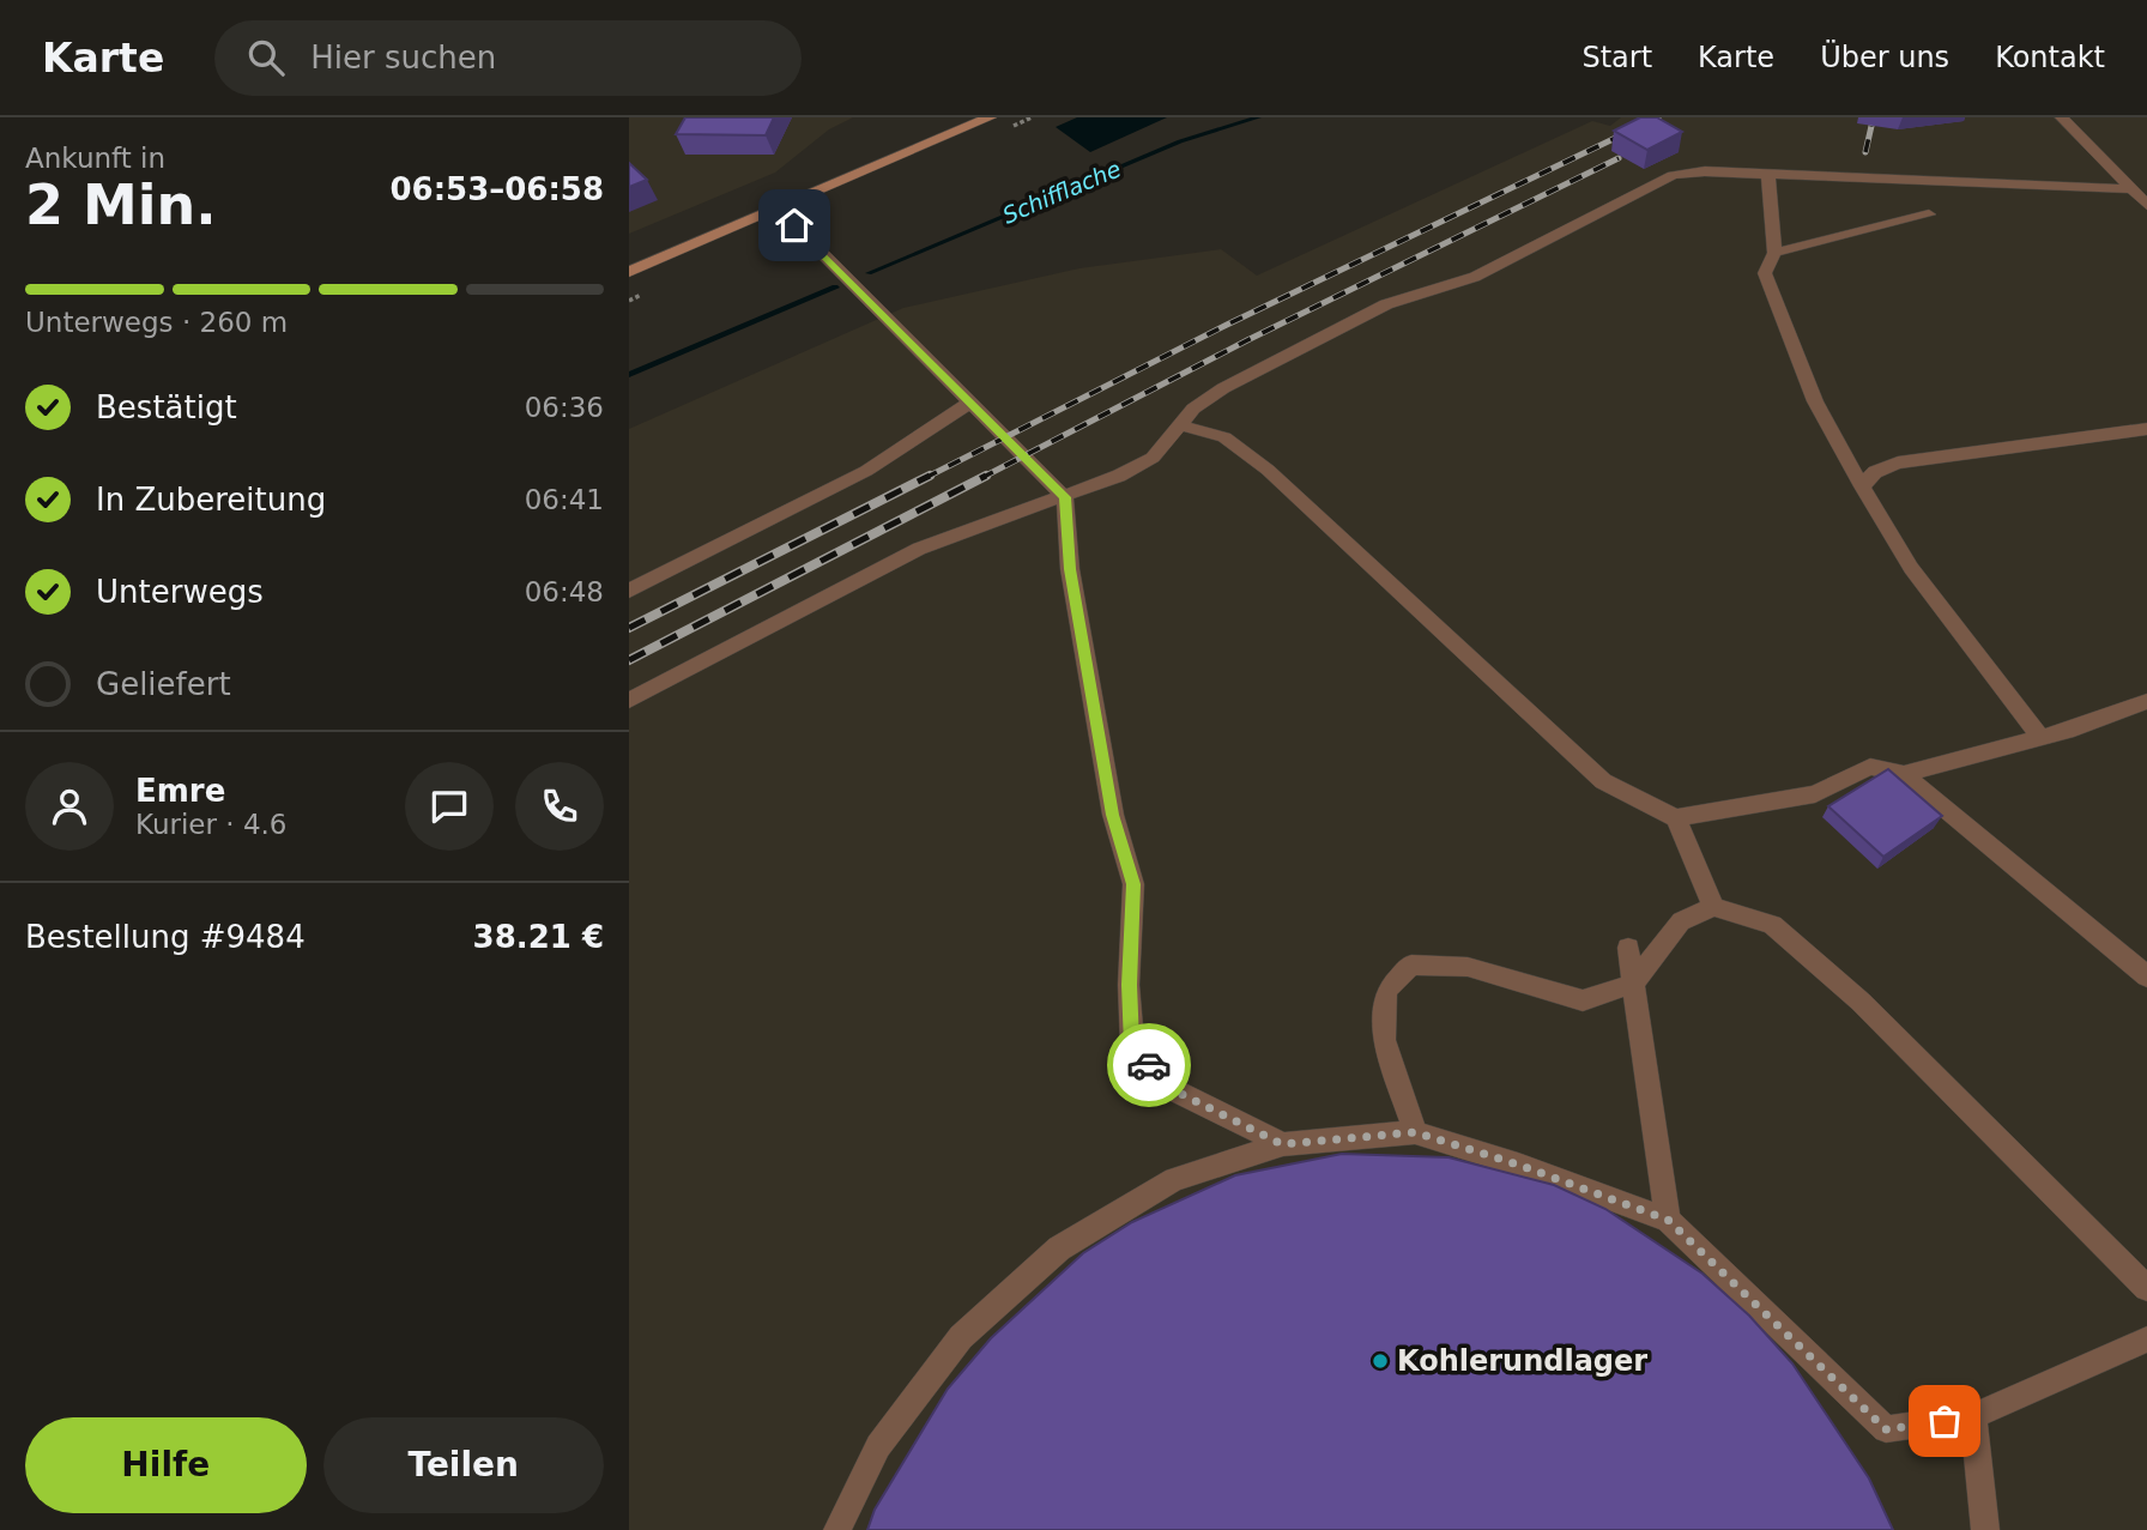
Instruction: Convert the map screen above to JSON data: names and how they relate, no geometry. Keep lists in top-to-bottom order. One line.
{"water":["Schifflache"],"places":["Kohlerundlager"],"page":{"header":"Karte","search":"Hier suchen","nav":["Start","Karte","Über uns","Kontakt"],"heading":["2 Min.","Ankunft in","06:53–06:58"],"panel":["Emre","Kurier · 4.6","Bestellung #9484","38.21 €"],"bar":"Unterwegs · 260 m","list":[["Bestätigt","06:36"],["In Zubereitung","06:41"],["Unterwegs","06:48"],"Geliefert"],"buttons":["Hilfe","Teilen"]}}
